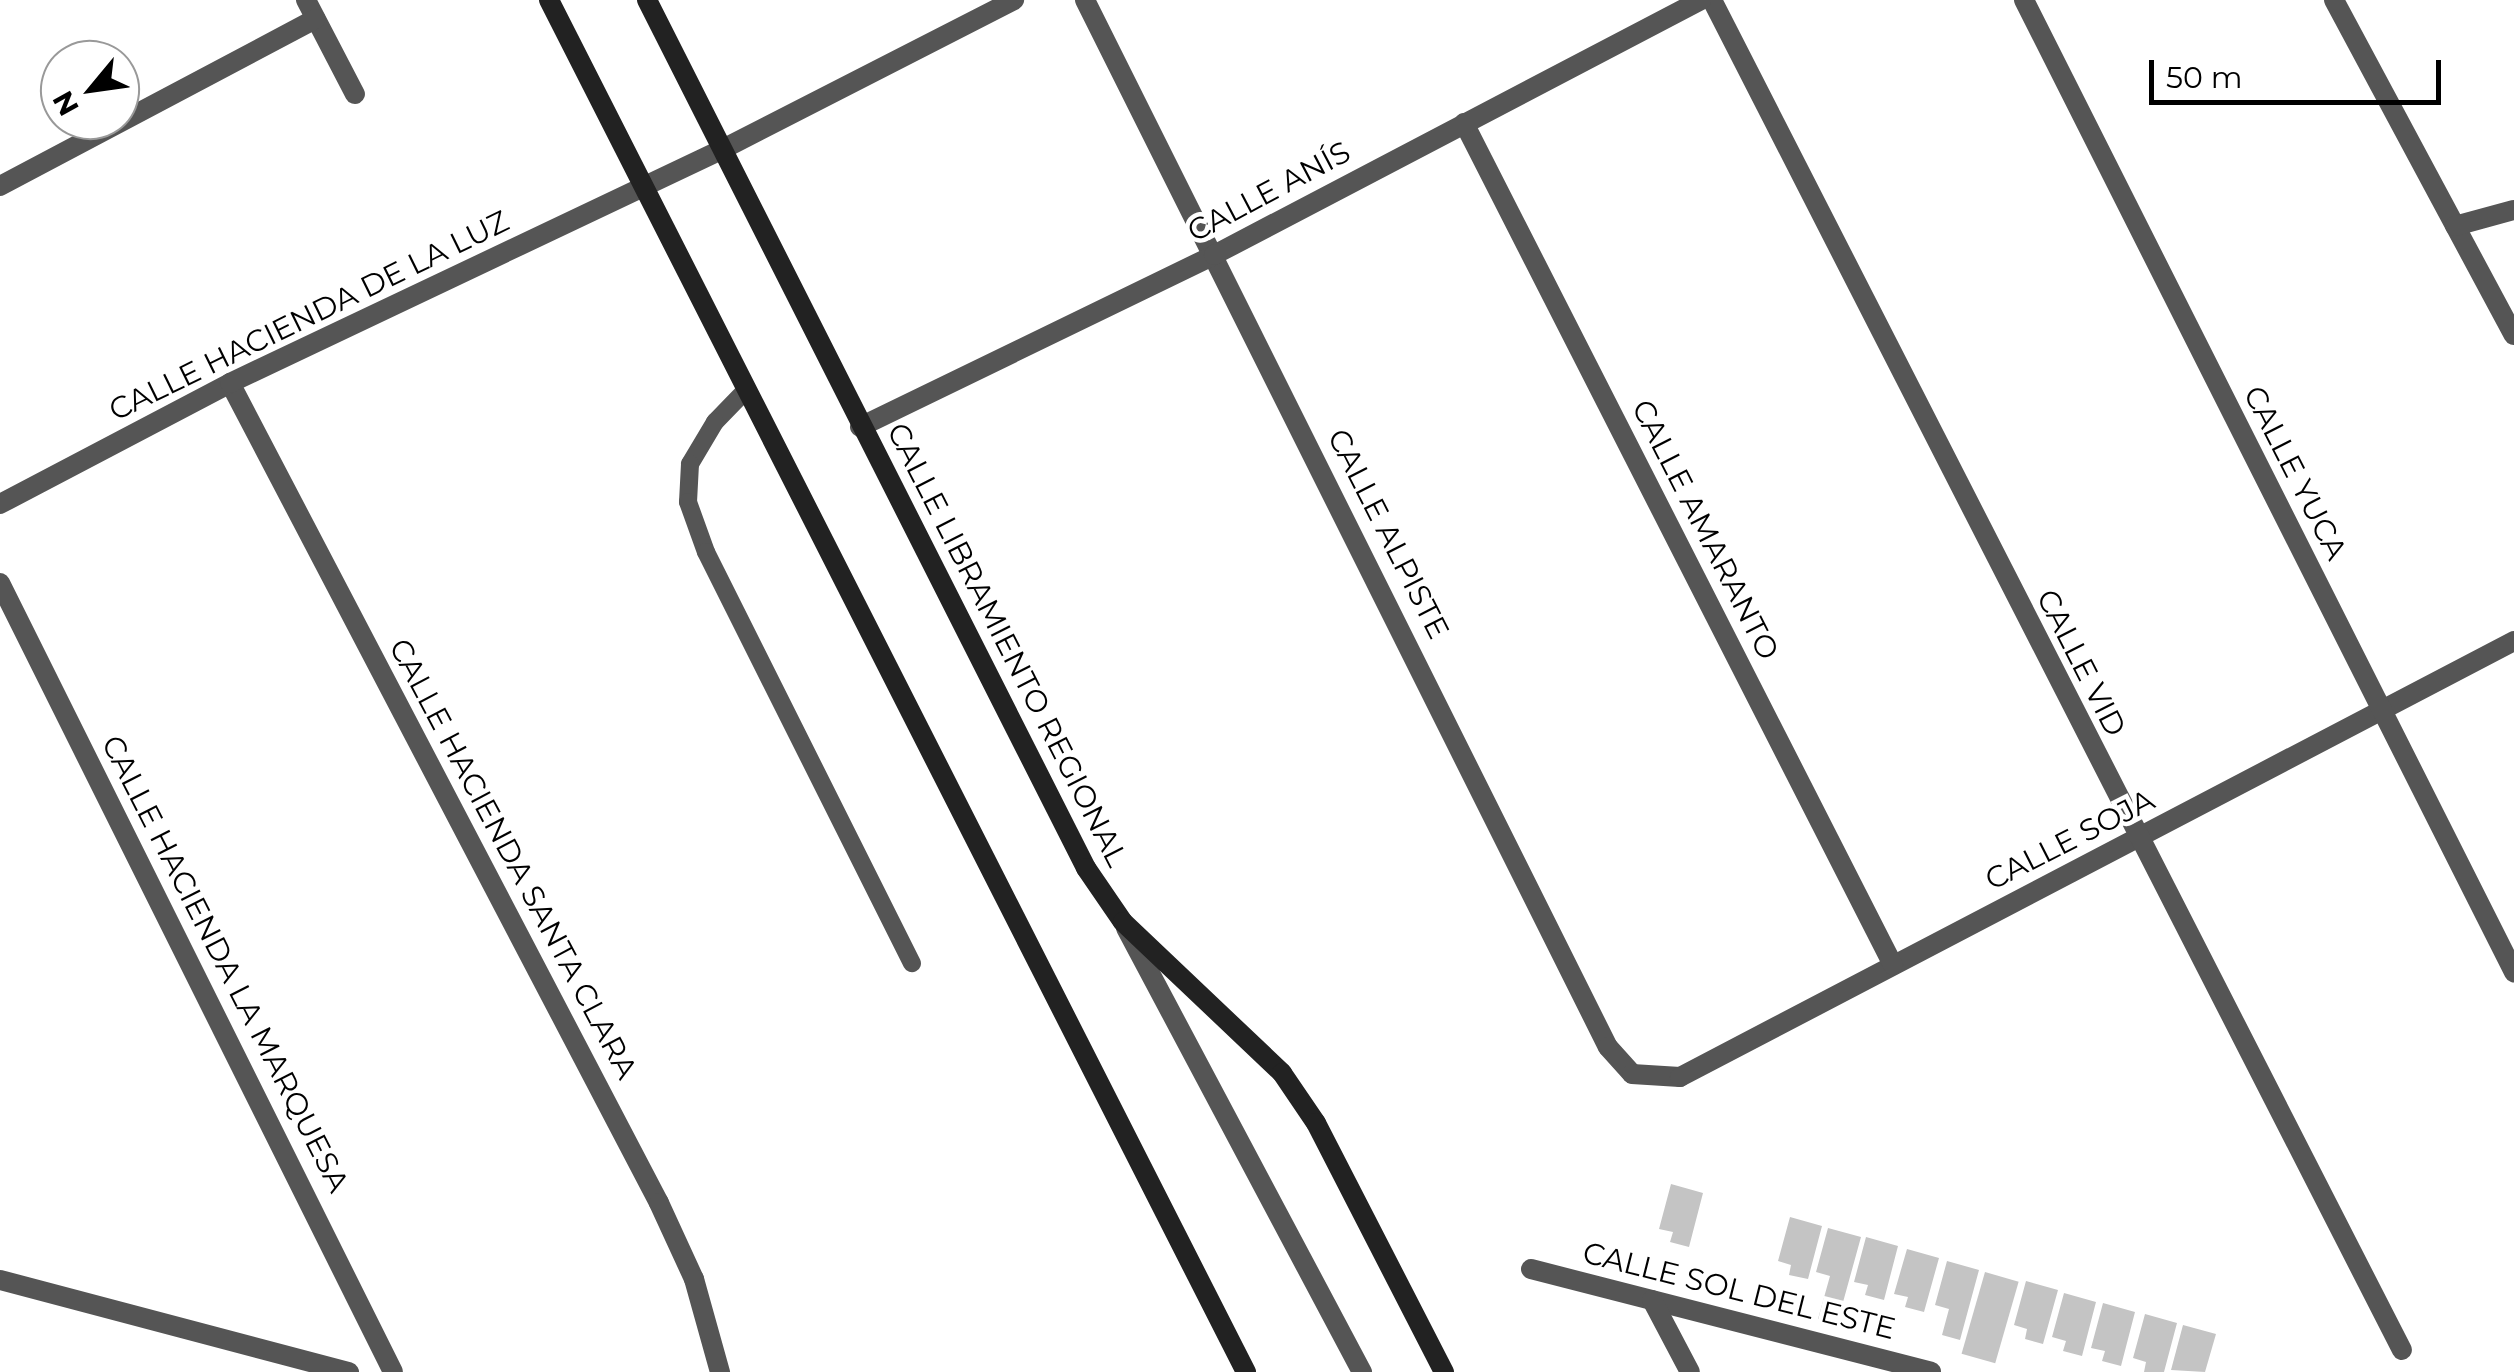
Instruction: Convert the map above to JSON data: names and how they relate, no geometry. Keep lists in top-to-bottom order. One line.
{"streets":{"street":["CALLE ANÍS","CALLE HACIENDA DE LA LUZ","CALLE YUCA","CALLE AMARANTO","CALLE ALPISTE","CALLE LIBRAMIENTO REGIONAL","CALLE VID","CALLE SOJA","CALLE HACIENDA SANTA CLARA","CALLE HACIENDA LA MARQUESA","CALLE SOL DEL ESTE"]},"crossings":[["CALLE ANÍS","CALLE AMARANTO"],["CALLE ANÍS","CALLE ALPISTE"],["CALLE ANÍS","CALLE LIBRAMIENTO REGIONAL"],["CALLE HACIENDA DE LA LUZ","CALLE LIBRAMIENTO REGIONAL"],["CALLE HACIENDA DE LA LUZ","CALLE HACIENDA SANTA CLARA"],["CALLE YUCA","CALLE SOJA"],["CALLE AMARANTO","CALLE SOJA"],["CALLE ALPISTE","CALLE SOJA"],["CALLE VID","CALLE SOJA"]],"scale_bar":"50 m","north":"bottom left"}
